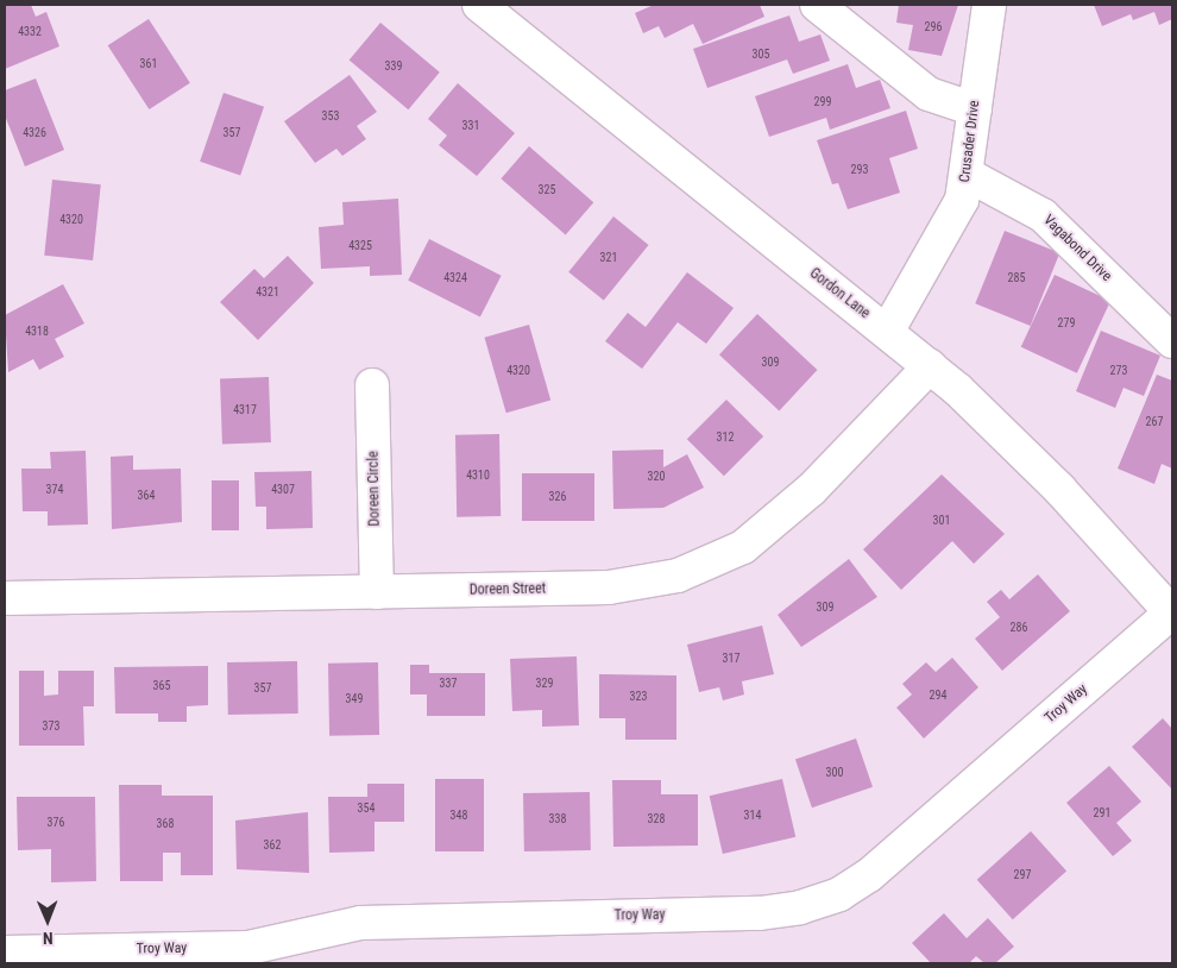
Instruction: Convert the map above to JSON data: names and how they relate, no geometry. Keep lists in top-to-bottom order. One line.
{"streets":{"street":["Crusader Drive","Vagabond Drive","Gordon Lane","Doreen Circle","Doreen Street","Troy Way"]},"crossings":[["Crusader Drive","Vagabond Drive"],["Crusader Drive","Gordon Lane"],["Gordon Lane","Doreen Street"],["Gordon Lane","Troy Way"],["Doreen Circle","Doreen Street"]],"house_numbers":["296","4332","305","361","339","299","353","331","4326","357","293","325","4320","4325","321","4324","285","4321","279","4318","309","4320","273","4317","267","312","4310","320","374","4307","364","326","301","309","286","317","337","329","365","357","294","323","349","373","300","354","291","348","314","338","328","376","368","362","297"],"north":"bottom"}
